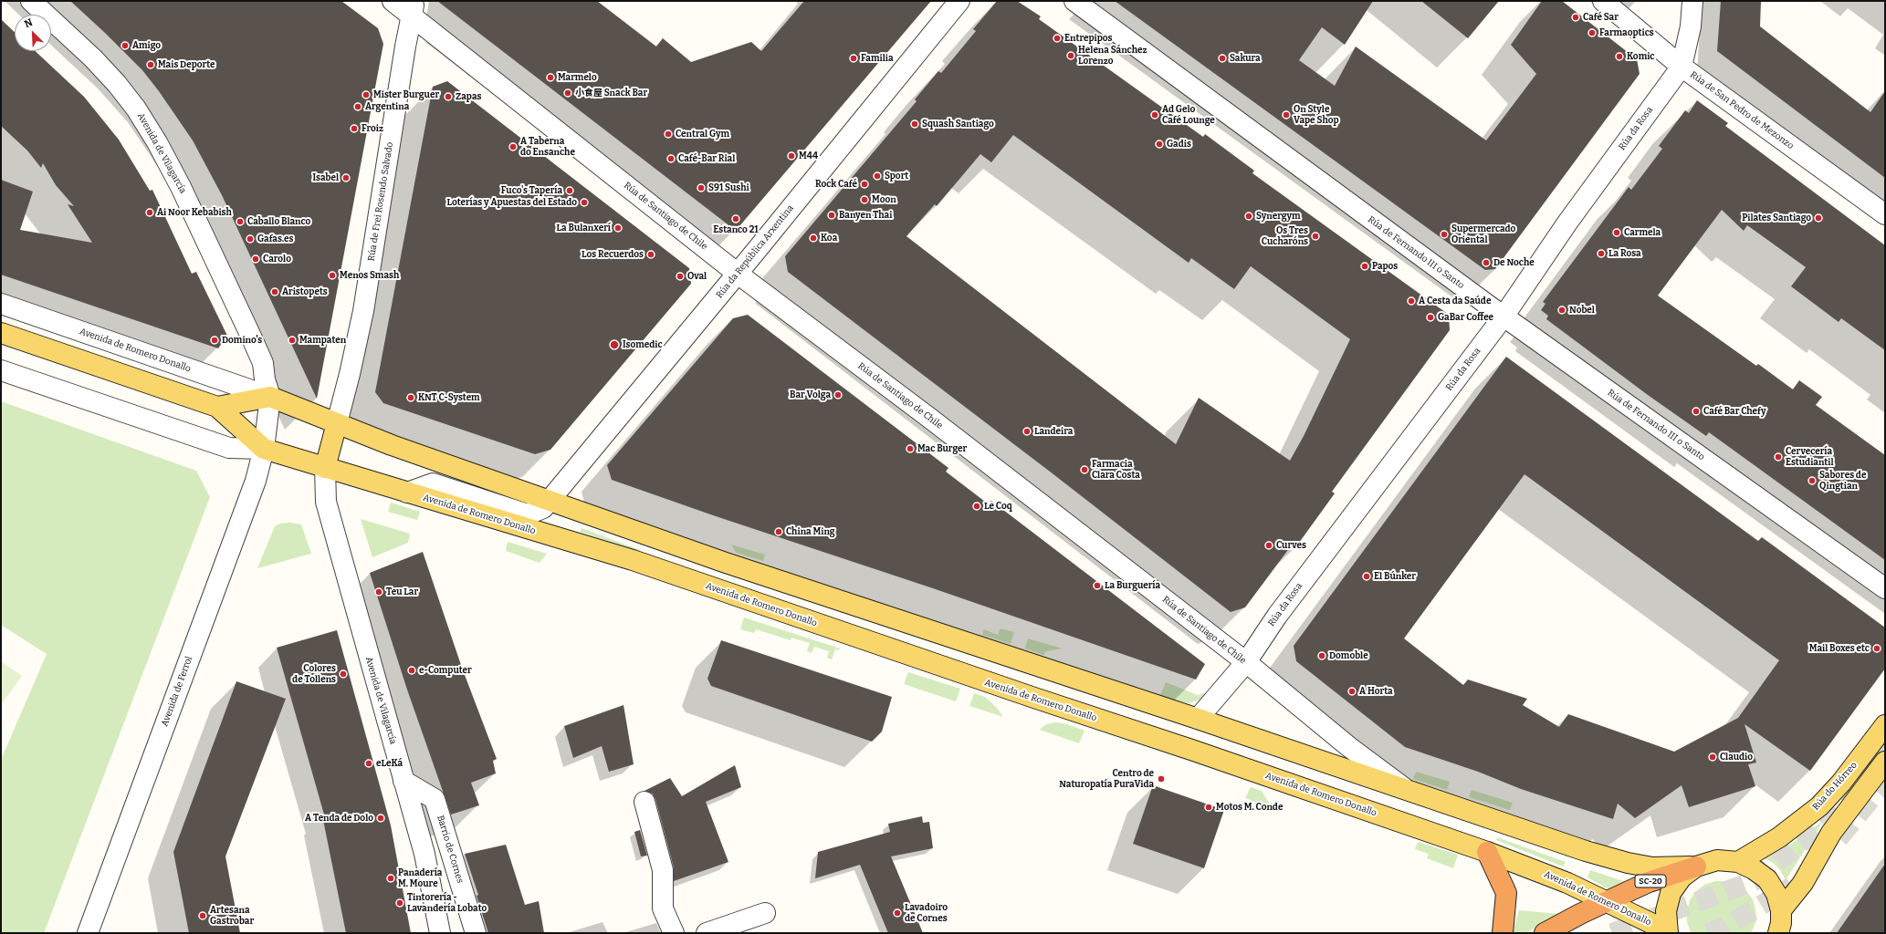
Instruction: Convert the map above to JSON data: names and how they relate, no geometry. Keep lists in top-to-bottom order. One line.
{"streets":{"highway":["SC-20"],"main road":["Avenida de Romero Donallo","Rúa do Hórreo"],"street":["Rúa de San Pedro de Mezonzo","Rúa da Rosa","Avenida de Vilagarcía","Rúa de Frei Rosendo Salvado","Rúa de Santiago de Chile","Rúa da República Arxentina","Rúa de Fernando III o Santo","Avenida de Ferrol","Barrio de Cornes"]},"crossings":[["Rúa de San Pedro de Mezonzo","Rúa da Rosa"],["Rúa da Rosa","Rúa de Santiago de Chile"],["Rúa da Rosa","Rúa de Fernando III o Santo"],["Rúa da Rosa","Avenida de Romero Donallo"],["Avenida de Vilagarcía","Avenida de Romero Donallo"],["Avenida de Vilagarcía","Avenida de Ferrol"],["Avenida de Vilagarcía","Barrio de Cornes"],["Rúa de Frei Rosendo Salvado","Rúa de Santiago de Chile"],["Rúa de Frei Rosendo Salvado","Avenida de Romero Donallo"],["Rúa de Santiago de Chile","Rúa da República Arxentina"],["Rúa de Santiago de Chile","Avenida de Romero Donallo"],["Rúa da República Arxentina","Avenida de Romero Donallo"],["Avenida de Romero Donallo","Avenida de Ferrol"],["Avenida de Romero Donallo","SC-20"],["Rúa do Hórreo","SC-20"]],"places":["Café Sar","Farmaoptics","Entrepipos","Amigo","Helena Sánchez Lorenzo","Komic","Familia","Sakura","Mais Deporte","Marmelo","小食屋 Snack Bar","Mister Burguer","Zapas","Argentina","Ad Gelo Café Lounge","On Style Vape Shop","Squash Santiago","Froiz","Central Gym","Gadis","A Taberna do Ensanche","M44","Café-Bar Rial","Sport","Isabel","Rock Café","S91 Sushi","Fuco's Tapería","Moon","Loterías y Apuestas del Estado","Ai Noor Kebabish","Banyen Thai","Synergym","Pilates Santiago","Estanco 21","Caballo Blanco","La Bulanxerí","Carmela","Supermercado Oriental","Os Tres Cucharóns","Koa","Gafas.es","La Rosa","Los Recuerdos","Carolo","De Noche","Papos","Menos Smash","Oval","Aristopets","A Cesta da Saúde","Nobel","GaBar Coffee","Domino's","Mampaten","Isomedic","Bar Volga","KNT C-System","Café Bar Chefy","Landeira","Mac Burger","Cervecería Estudiantil","Farmacia Clara Costa","Sabores de Qingtian","Le Coq","China Ming","Curves","El Búnker","La Burguería","Teu Lar","Mail Boxes etc","Domoble","e-Computer","Colores de Tollens","A Horta","Claudio","eLeKá","Centro de Naturopatía PuraVida","Motos M. Conde","A Tenda de Dolo","Panadería M. Moure","Tintorería - Lavandería Lobato","Lavadoiro de Cornes","Artesana Gastrobar"],"north":"top left"}
